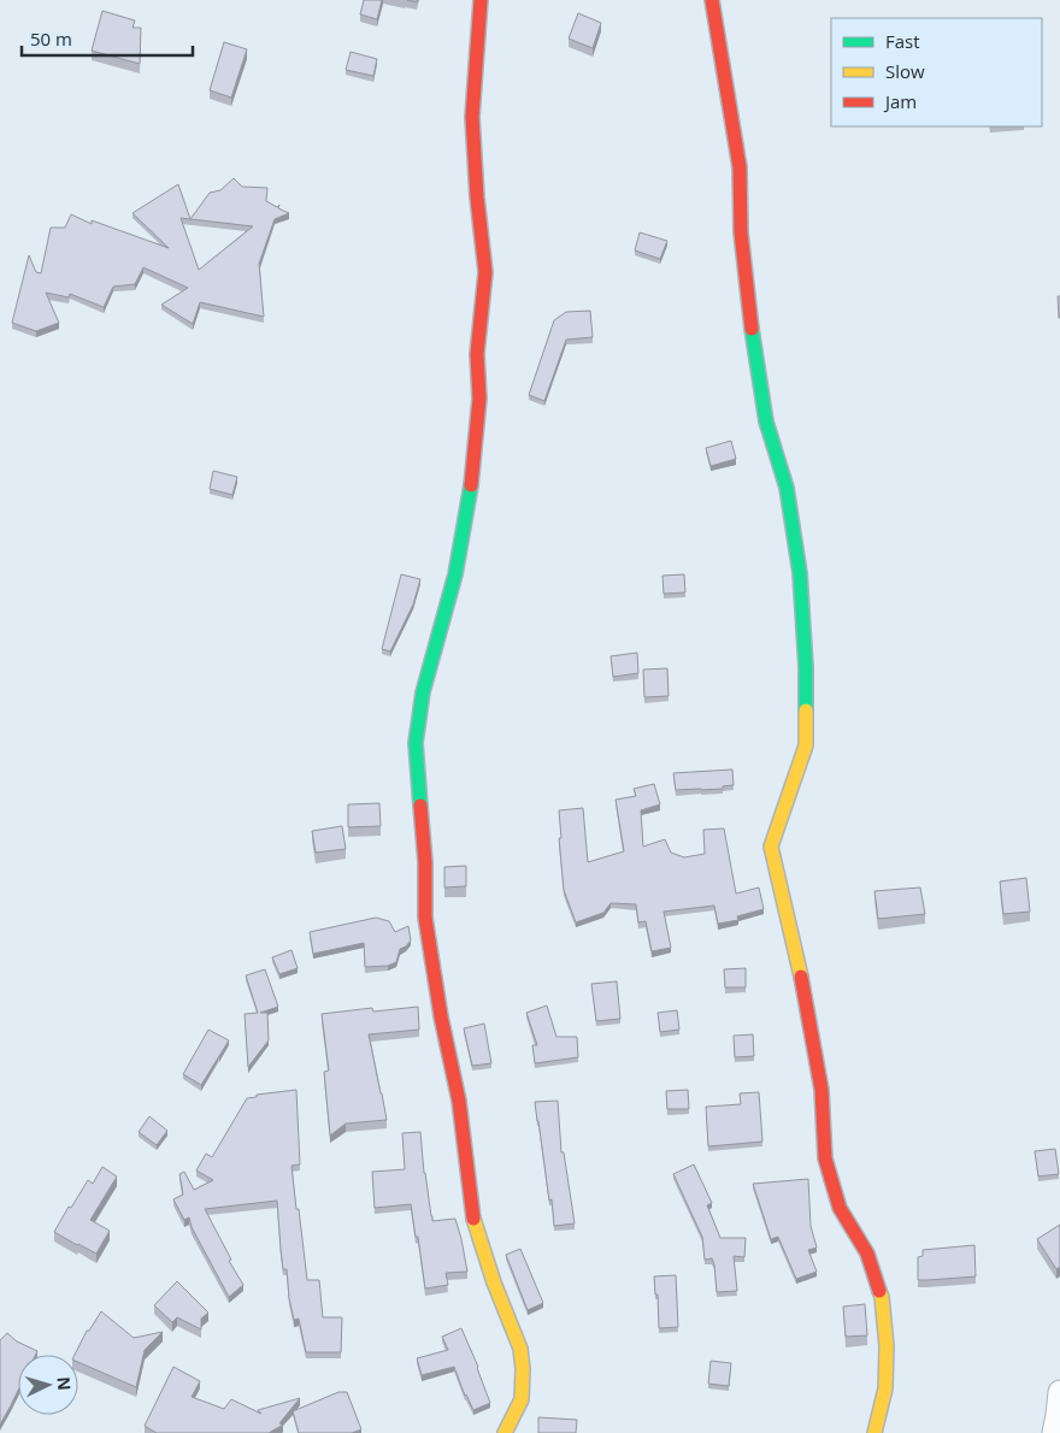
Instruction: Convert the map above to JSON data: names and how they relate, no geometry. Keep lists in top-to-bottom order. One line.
{"legend":["Fast","Slow","Jam"],"scale_bar":"50 m","north":"right"}
